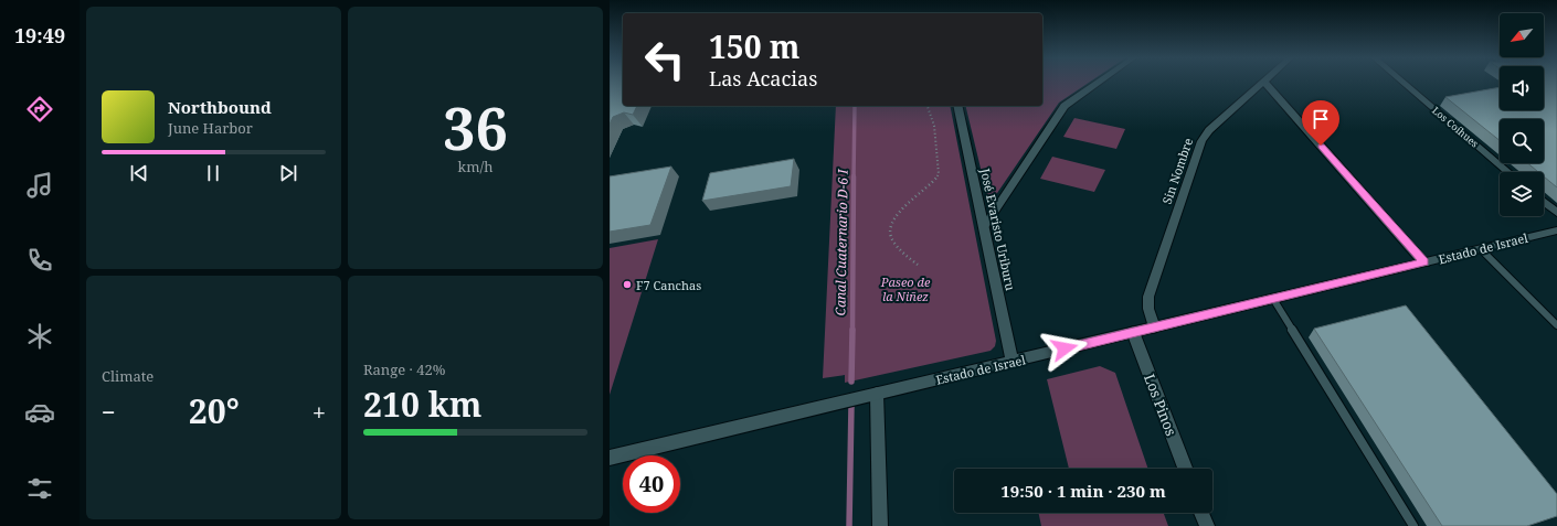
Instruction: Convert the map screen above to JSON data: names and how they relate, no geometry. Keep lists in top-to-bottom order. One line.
{"streets":{"street":["Los Coíhues","Sin Nombre","José Evaristo Uriburu","Estado de Israel","Los Pinos"]},"crossings":[["Sin Nombre","Estado de Israel"],["José Evaristo Uriburu","Estado de Israel"],["Estado de Israel","Los Pinos"]],"water":["Canal Cuaternario D-6 I"],"parks":["Paseo de la Niñez"],"places":["F7 Canchas"],"north":"bottom left","page":{"tabs":"19:49","tile":[["36","km/h"],"Climate",["Range · 42%","210 km"]],"turn":["150 m","Las Acacias"],"song":["Northbound","June Harbor"],"heat":["−","20°","+"],"limit":"40","trip":"19:50 · 1 min · 230 m"}}
